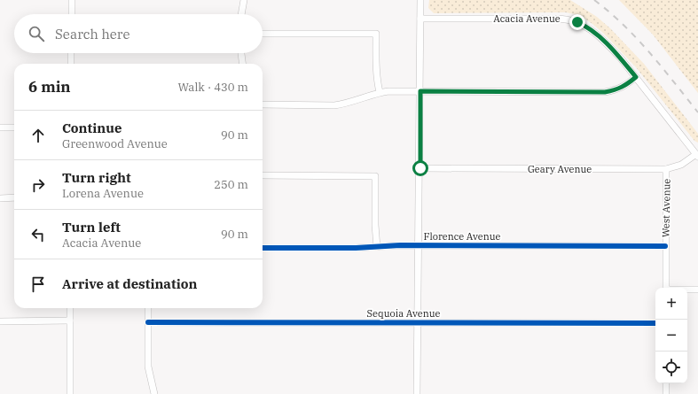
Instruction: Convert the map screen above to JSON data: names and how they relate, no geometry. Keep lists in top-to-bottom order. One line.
{"streets":{"street":["Acacia Avenue","Geary Avenue","West Avenue","Florence Avenue","Sequoia Avenue"]},"crossings":[["Acacia Avenue","Geary Avenue"],["Geary Avenue","West Avenue"],["West Avenue","Florence Avenue"]],"page":{"search":"Search here","heading":["6 min","Walk · 430 m"],"list":[["Continue","Greenwood Avenue","90 m"],["Turn right","Lorena Avenue","250 m"],["Turn left","Acacia Avenue","90 m"],"Arrive at destination"],"map_buttons":["+","−"]}}
